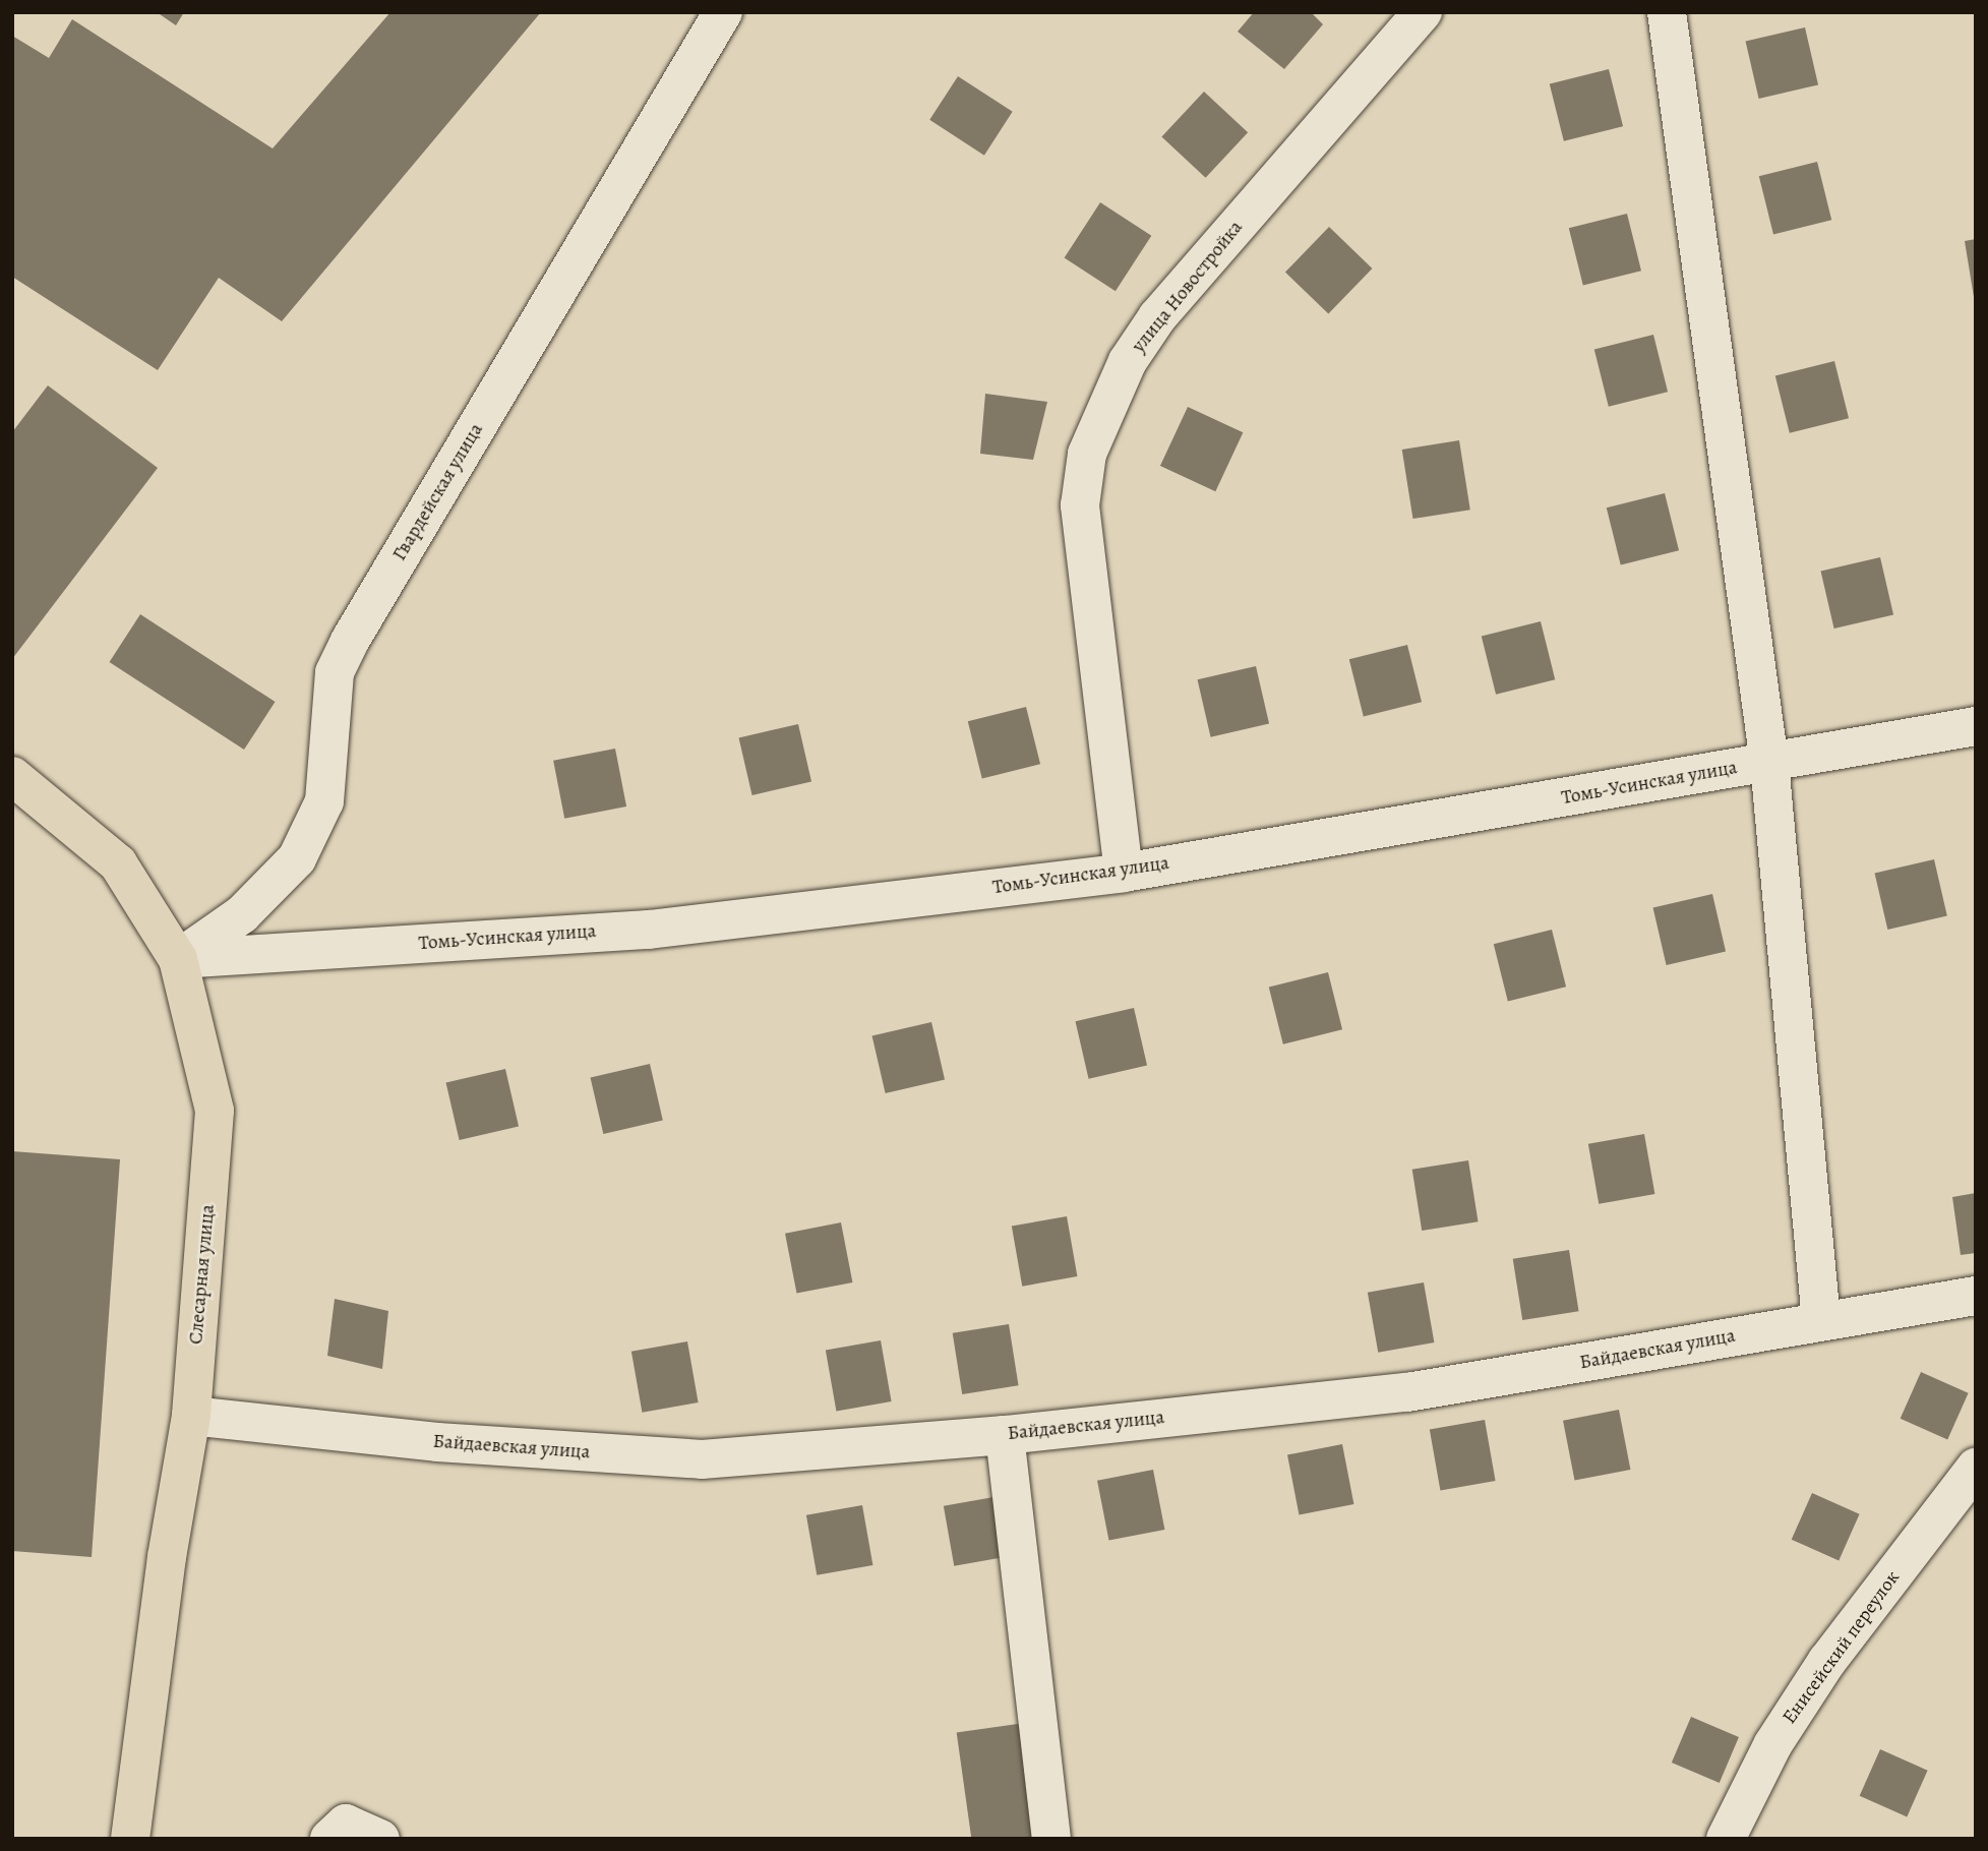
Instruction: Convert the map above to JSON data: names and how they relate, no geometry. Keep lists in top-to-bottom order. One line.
{"streets":{"main road":["Слесарная улица"],"street":["улица Новостройка","Гвардейская улица","Томь-Усинская улица","Байдаевская улица","Енисейский переулок"]},"crossings":[["улица Новостройка","Томь-Усинская улица"],["Гвардейская улица","Томь-Усинская улица"],["Гвардейская улица","Слесарная улица"],["Томь-Усинская улица","Слесарная улица"],["Слесарная улица","Байдаевская улица"]]}
